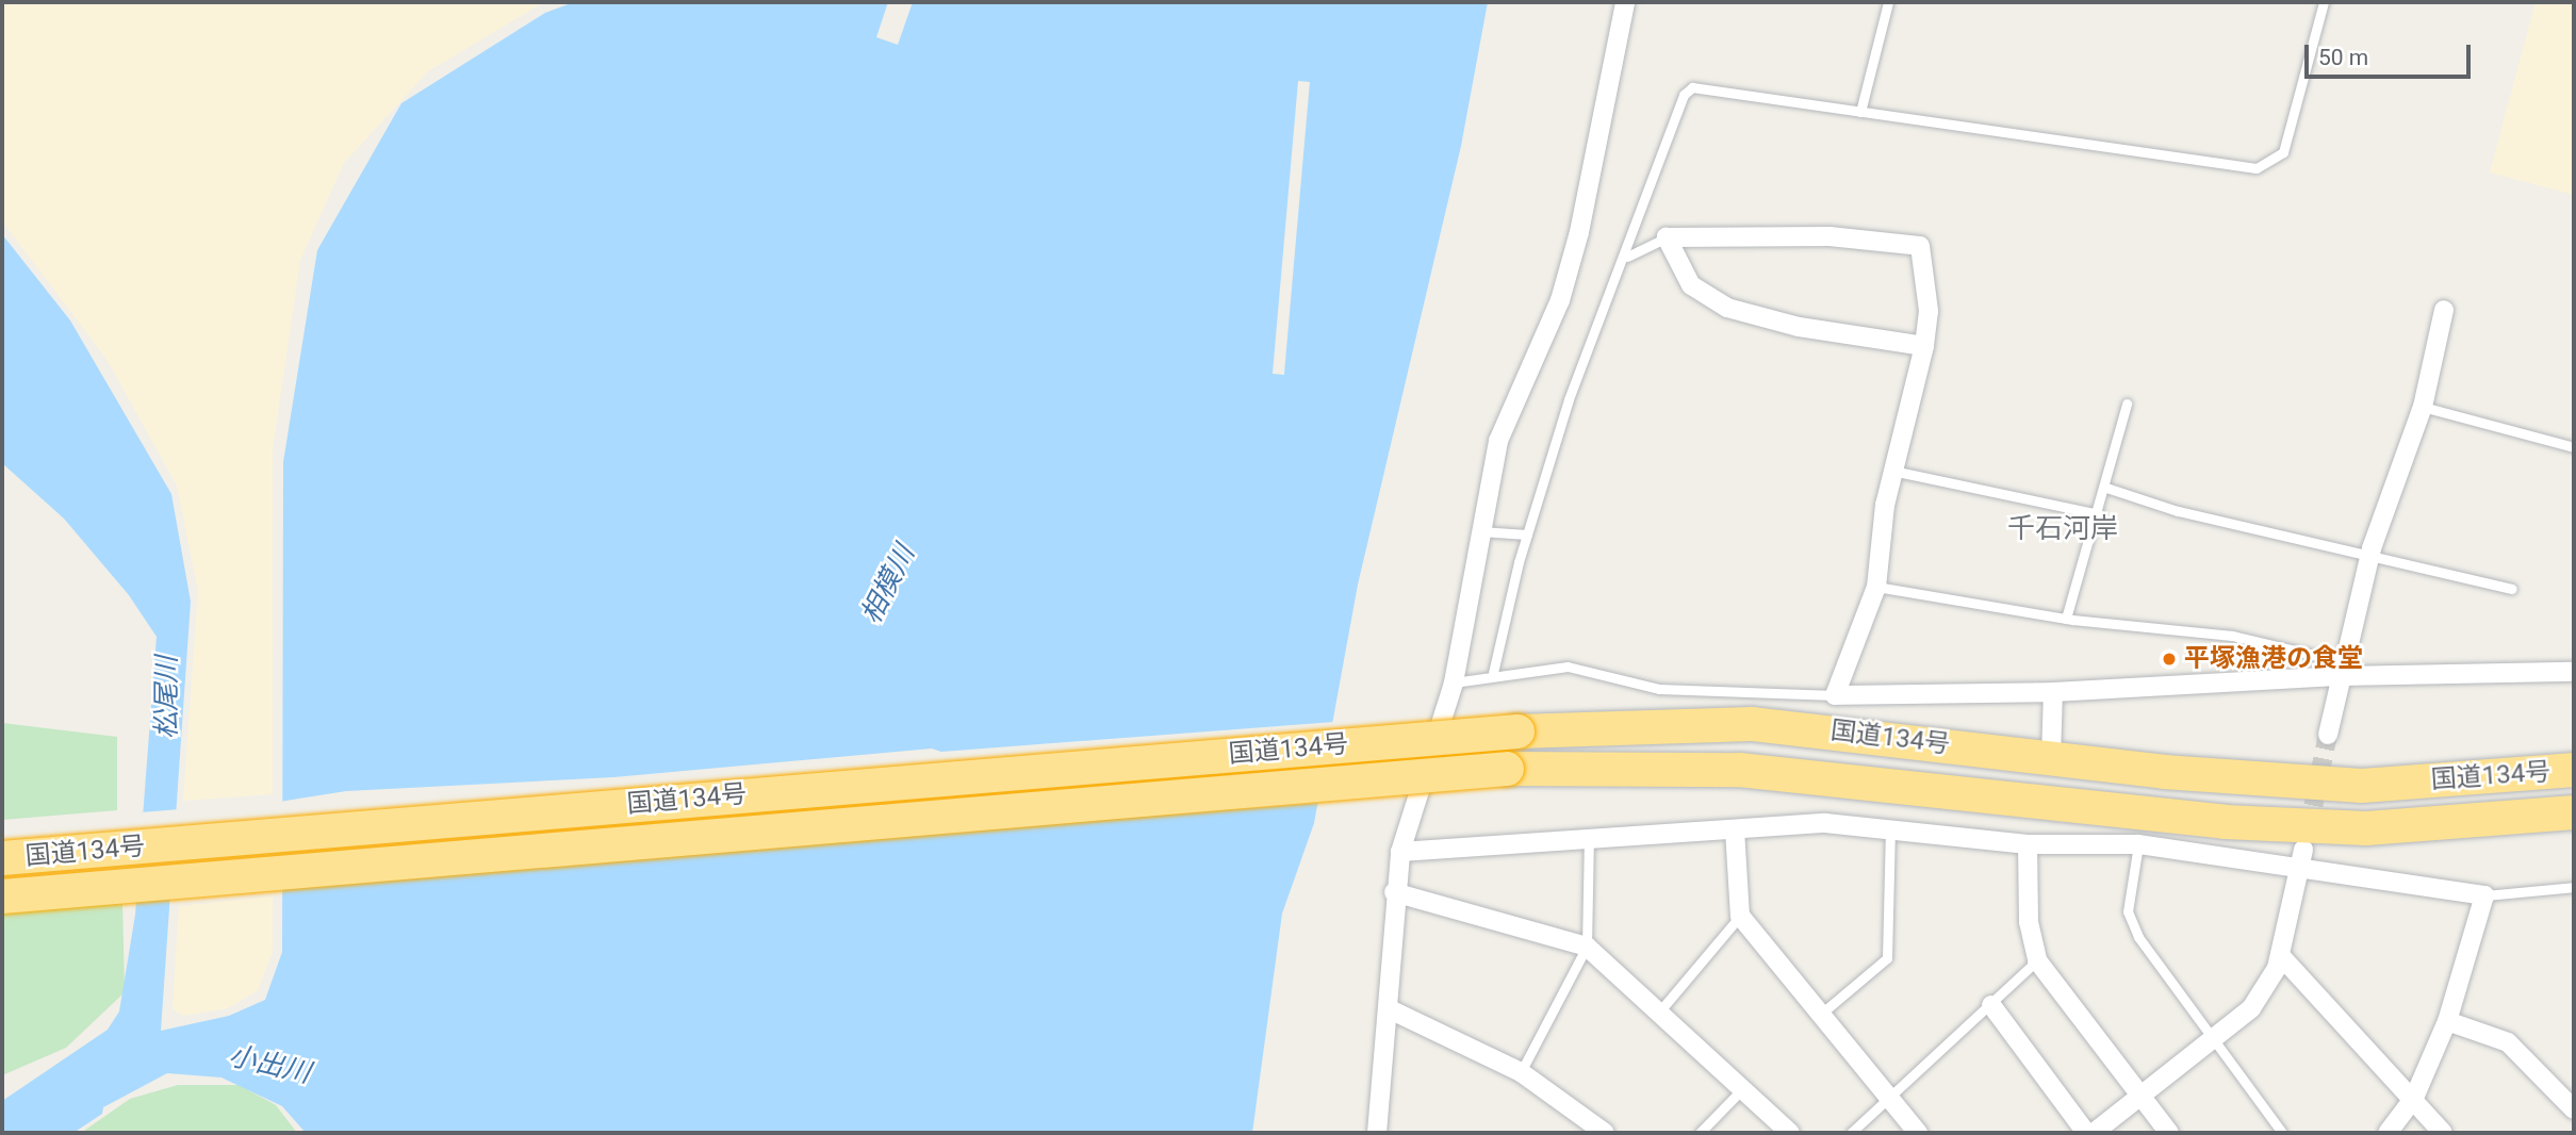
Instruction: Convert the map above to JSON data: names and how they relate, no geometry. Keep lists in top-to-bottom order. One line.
{"streets":{"highway":["国道134号"]},"districts":["千石河岸"],"water":["相模川","松尾川","小出川"],"places":["平塚漁港の食堂"],"scale_bar":"50 m"}
